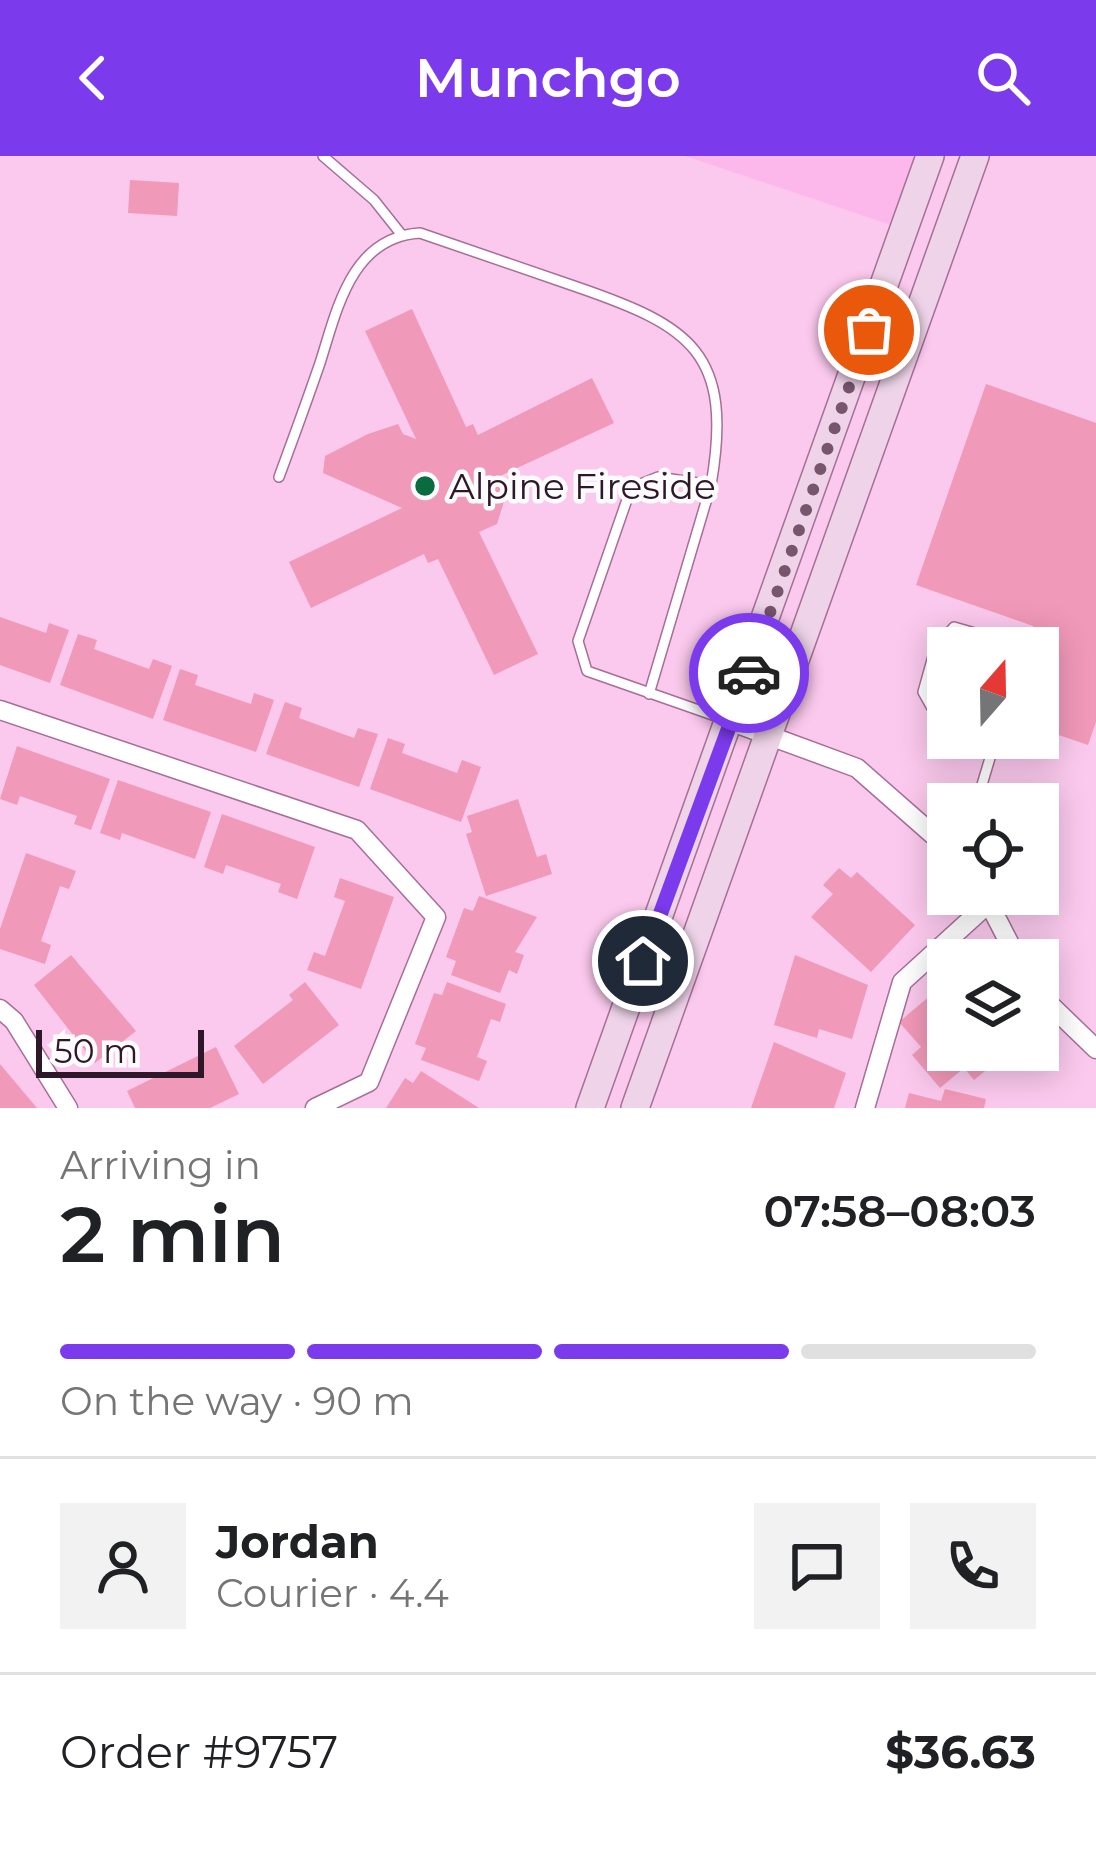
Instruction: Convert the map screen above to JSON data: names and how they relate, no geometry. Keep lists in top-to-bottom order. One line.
{"places":["Alpine Fireside"],"scale_bar":"50 m","north":"top","page":{"header":"Munchgo","scale":"50 m","heading":["2 min","Arriving in","07:58–08:03"],"panel":["Jordan","Courier · 4.4","Order #9757","$36.63"],"bar":"On the way · 90 m"}}
